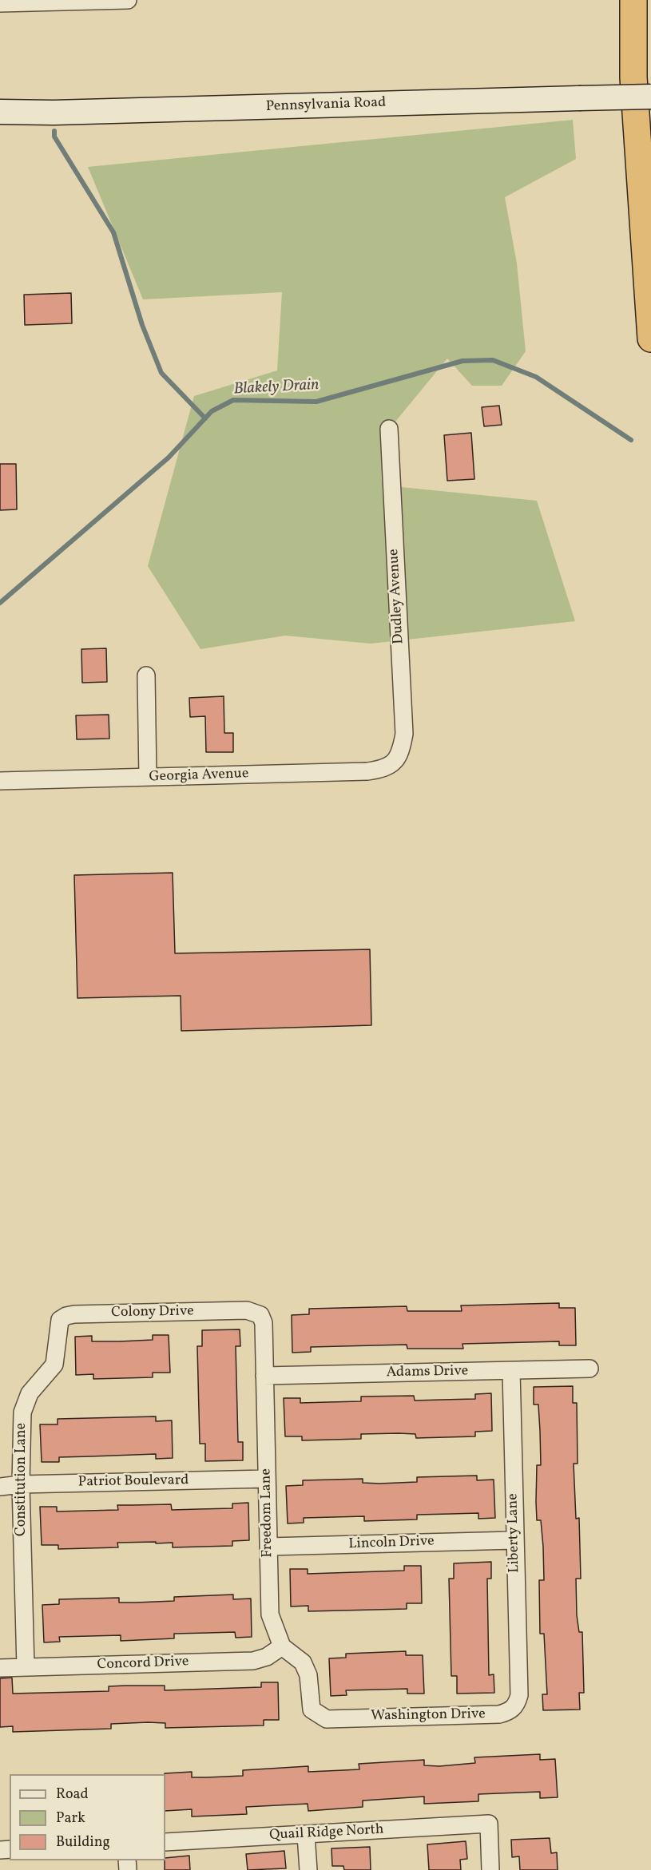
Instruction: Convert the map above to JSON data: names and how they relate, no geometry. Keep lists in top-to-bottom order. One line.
{"streets":{"street":["Pennsylvania Road","Dudley Avenue","Georgia Avenue","Colony Drive","Adams Drive","Constitution Lane","Patriot Boulevard","Freedom Lane","Liberty Lane","Lincoln Drive","Concord Drive","Washington Drive","Quail Ridge North"]},"crossings":[["Dudley Avenue","Georgia Avenue"],["Colony Drive","Constitution Lane"],["Colony Drive","Freedom Lane"],["Adams Drive","Freedom Lane"],["Adams Drive","Liberty Lane"],["Constitution Lane","Patriot Boulevard"],["Constitution Lane","Concord Drive"],["Patriot Boulevard","Freedom Lane"],["Freedom Lane","Lincoln Drive"],["Freedom Lane","Concord Drive"],["Freedom Lane","Washington Drive"],["Liberty Lane","Lincoln Drive"],["Liberty Lane","Washington Drive"],["Concord Drive","Washington Drive"]],"water":["Blakely Drain"],"legend":["Road","Park","Building"]}
